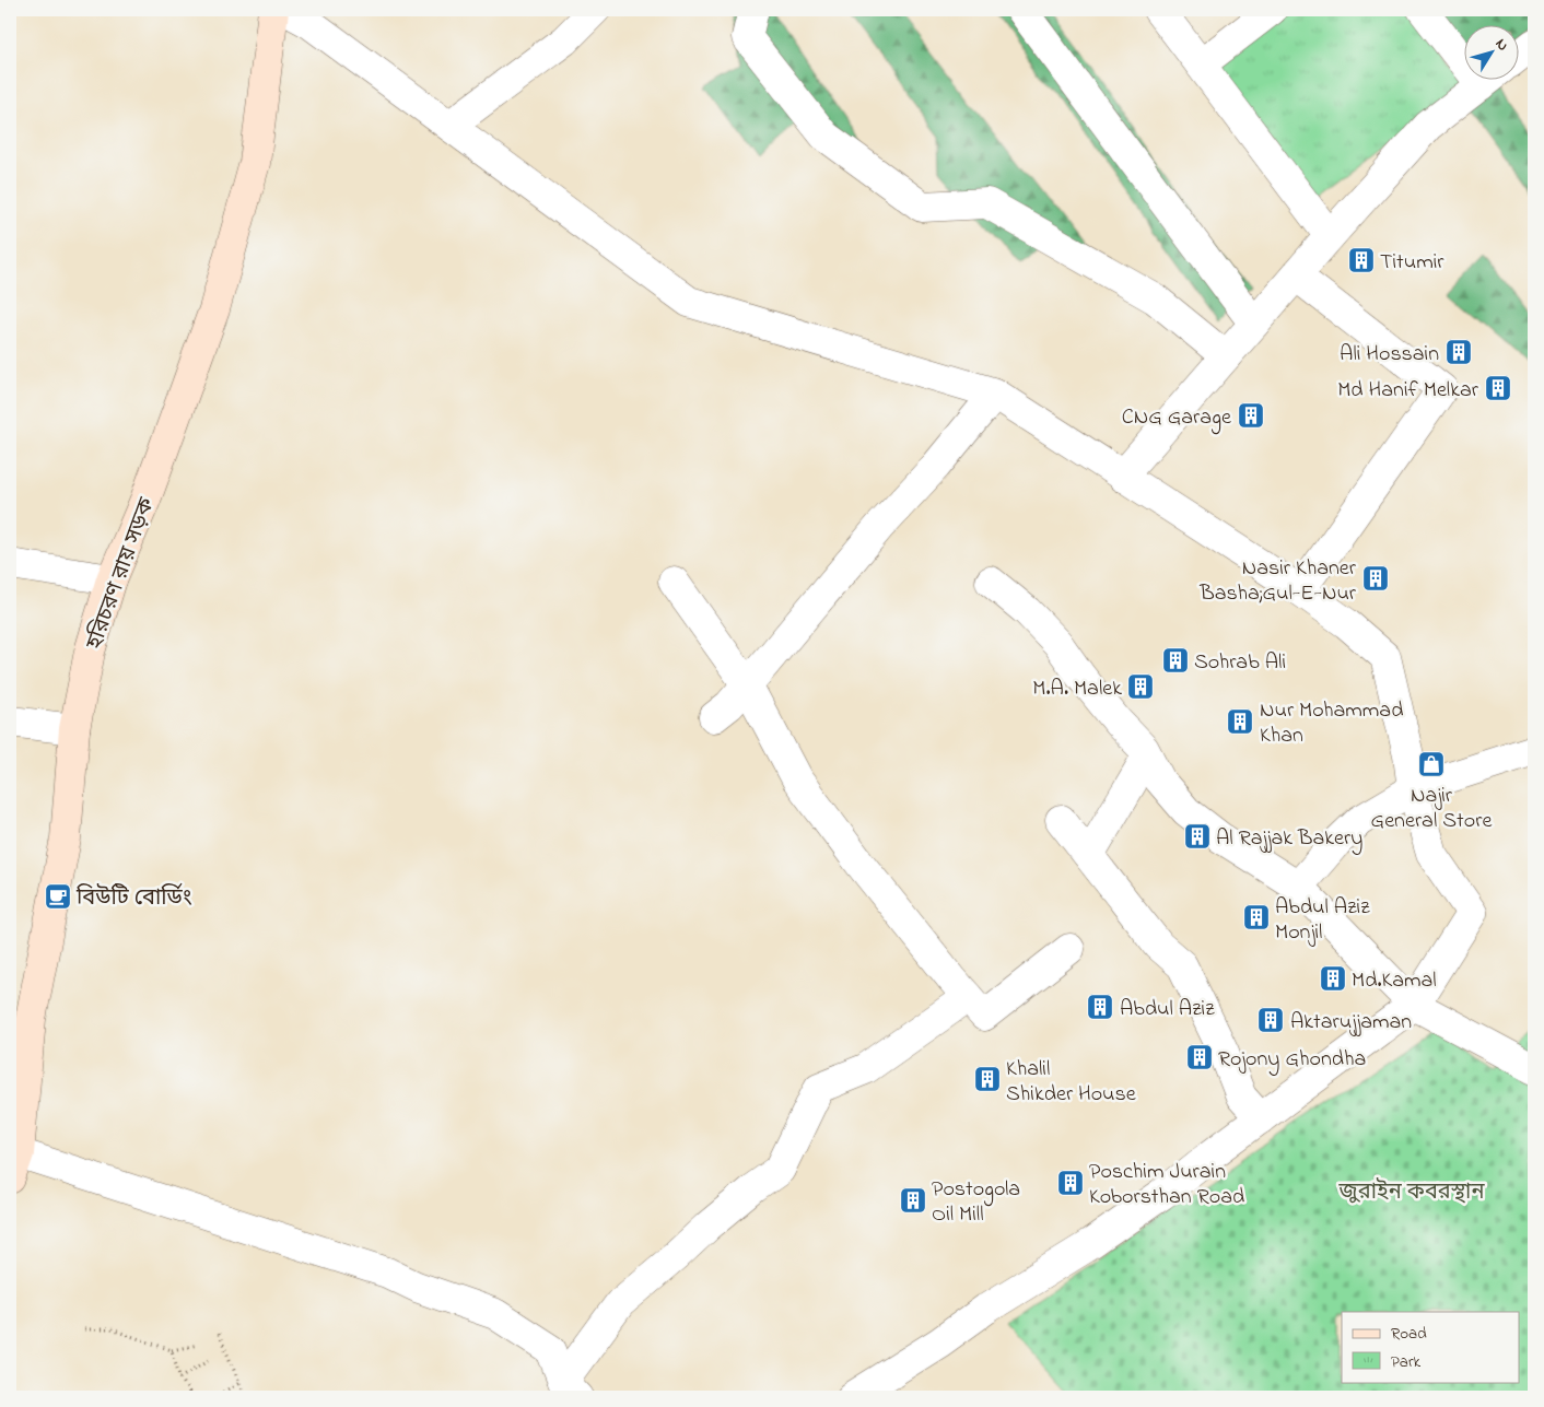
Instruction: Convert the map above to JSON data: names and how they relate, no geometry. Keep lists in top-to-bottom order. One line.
{"streets":{"main road":["হরিচরণ রায় সড়ক"]},"parks":["জুরাইন কবরস্থান"],"places":{"building":["Titumir","Ali Hossain","Md Hanif Melkar","CNG Garage","Nasir Khaner Basha;Gul-E-Nur","Sohrab Ali","M.A. Malek","Nur Mohammad Khan","Al Rajjak Bakery","Abdul Aziz Monjil","Md.Kamal","Abdul Aziz","Aktarujjaman","Rojony Ghondha","Khalil Shikder House","Poschim Jurain Koborsthan Road","Postogola Oil Mill"],"shop":["Najir General Store"],"cafe":["বিউটি বোর্ডিং"]},"legend":["Road","Park"],"north":"top right"}
